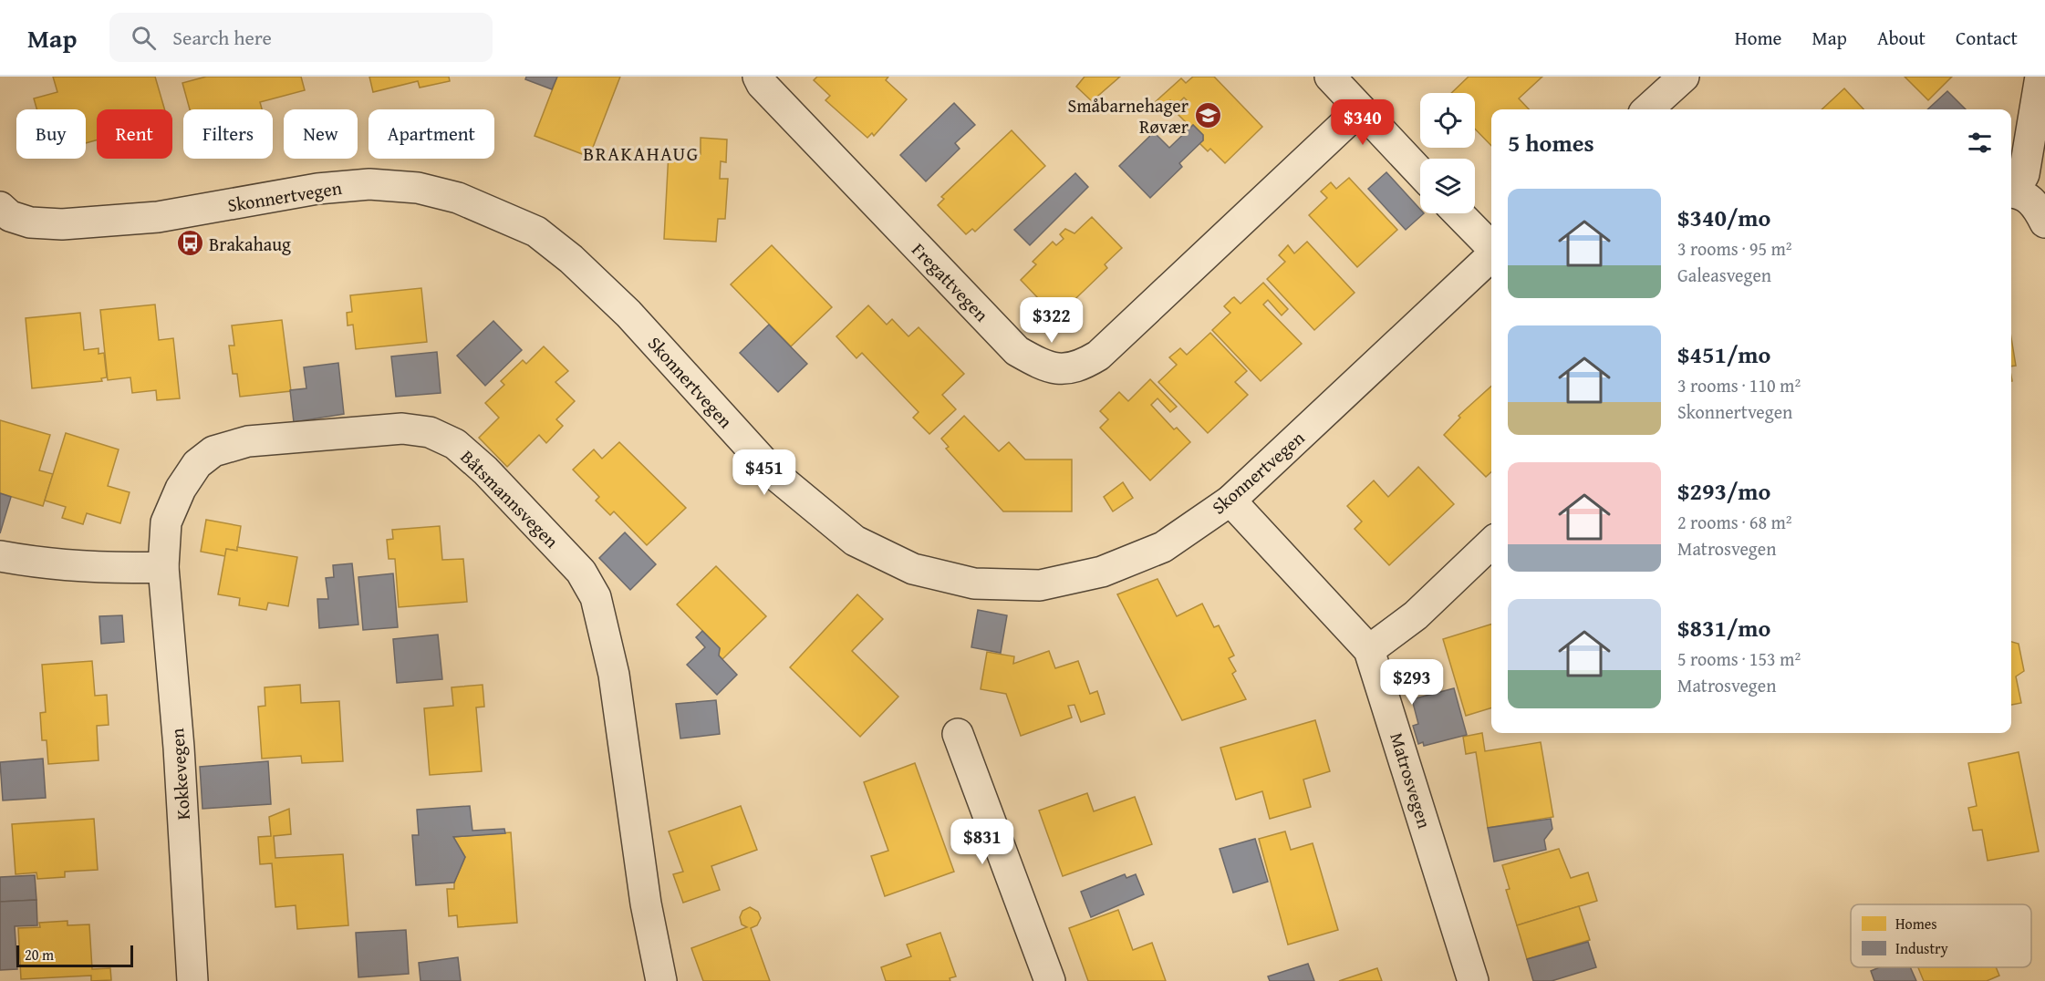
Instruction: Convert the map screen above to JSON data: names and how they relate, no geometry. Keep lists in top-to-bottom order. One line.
{"streets":{"street":["Skonnertvegen","Fregattvegen","Båtsmannsvegen","Kokkevegen","Matrosvegen"]},"crossings":[["Skonnertvegen","Matrosvegen"],["Båtsmannsvegen","Kokkevegen"]],"districts":["BRAKAHAUG"],"places":{"school or university":["Småbarnehager Røvær"],"bus stop":["Brakahaug"]},"legend":["Homes","Industry"],"scale_bar":"20 m","page":{"header":"Map","search":"Search here","nav":["Home","Map","About","Contact"],"price":["$340","$322","$451","$293","$831"],"chip":["Buy","Rent","Filters","New","Apartment"],"heading":"5 homes","list":[{"name":"$340/mo","note":"3 rooms · 95 m² · Galeasvegen"},{"name":"$451/mo","note":"3 rooms · 110 m² · Skonnertvegen"},{"name":"$293/mo","note":"2 rooms · 68 m² · Matrosvegen"},{"name":"$831/mo","note":"5 rooms · 153 m² · Matrosvegen"}],"scale":"20 m"}}
